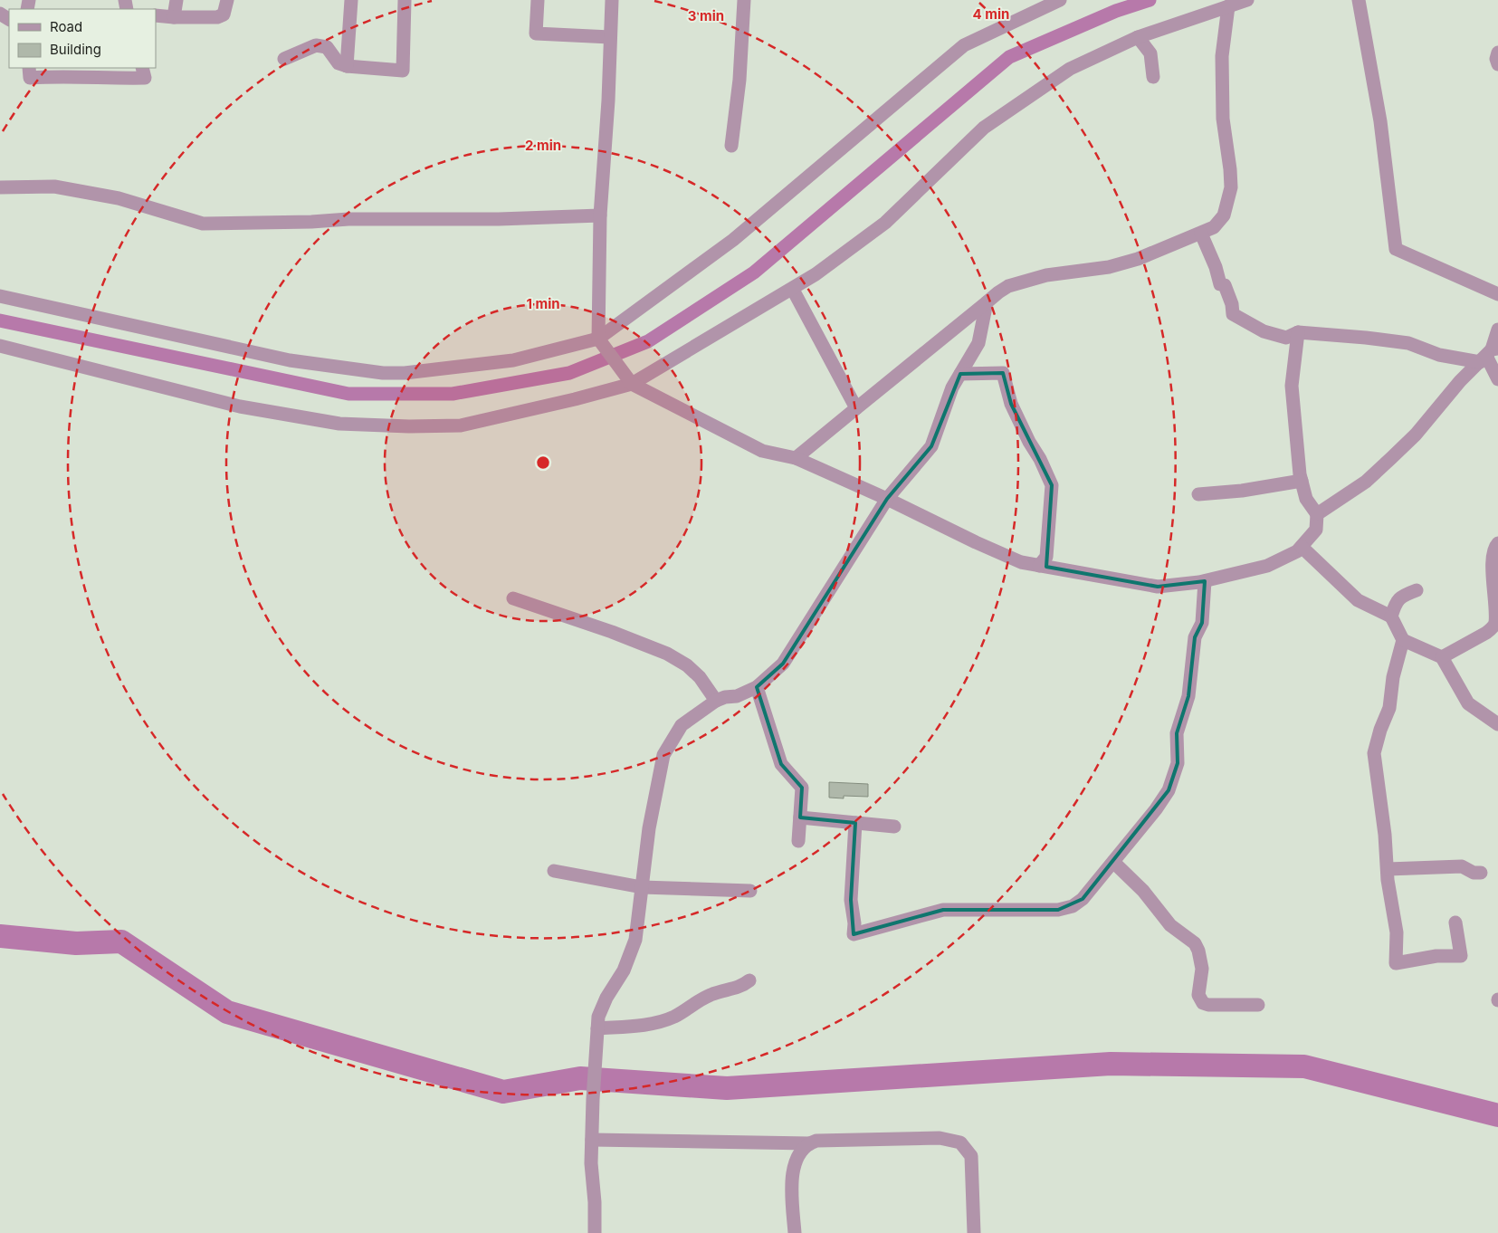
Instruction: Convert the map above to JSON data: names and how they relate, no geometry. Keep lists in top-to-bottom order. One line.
{"legend":["Road","Building"],"rings":["4 min","3 min","2 min","1 min"]}
